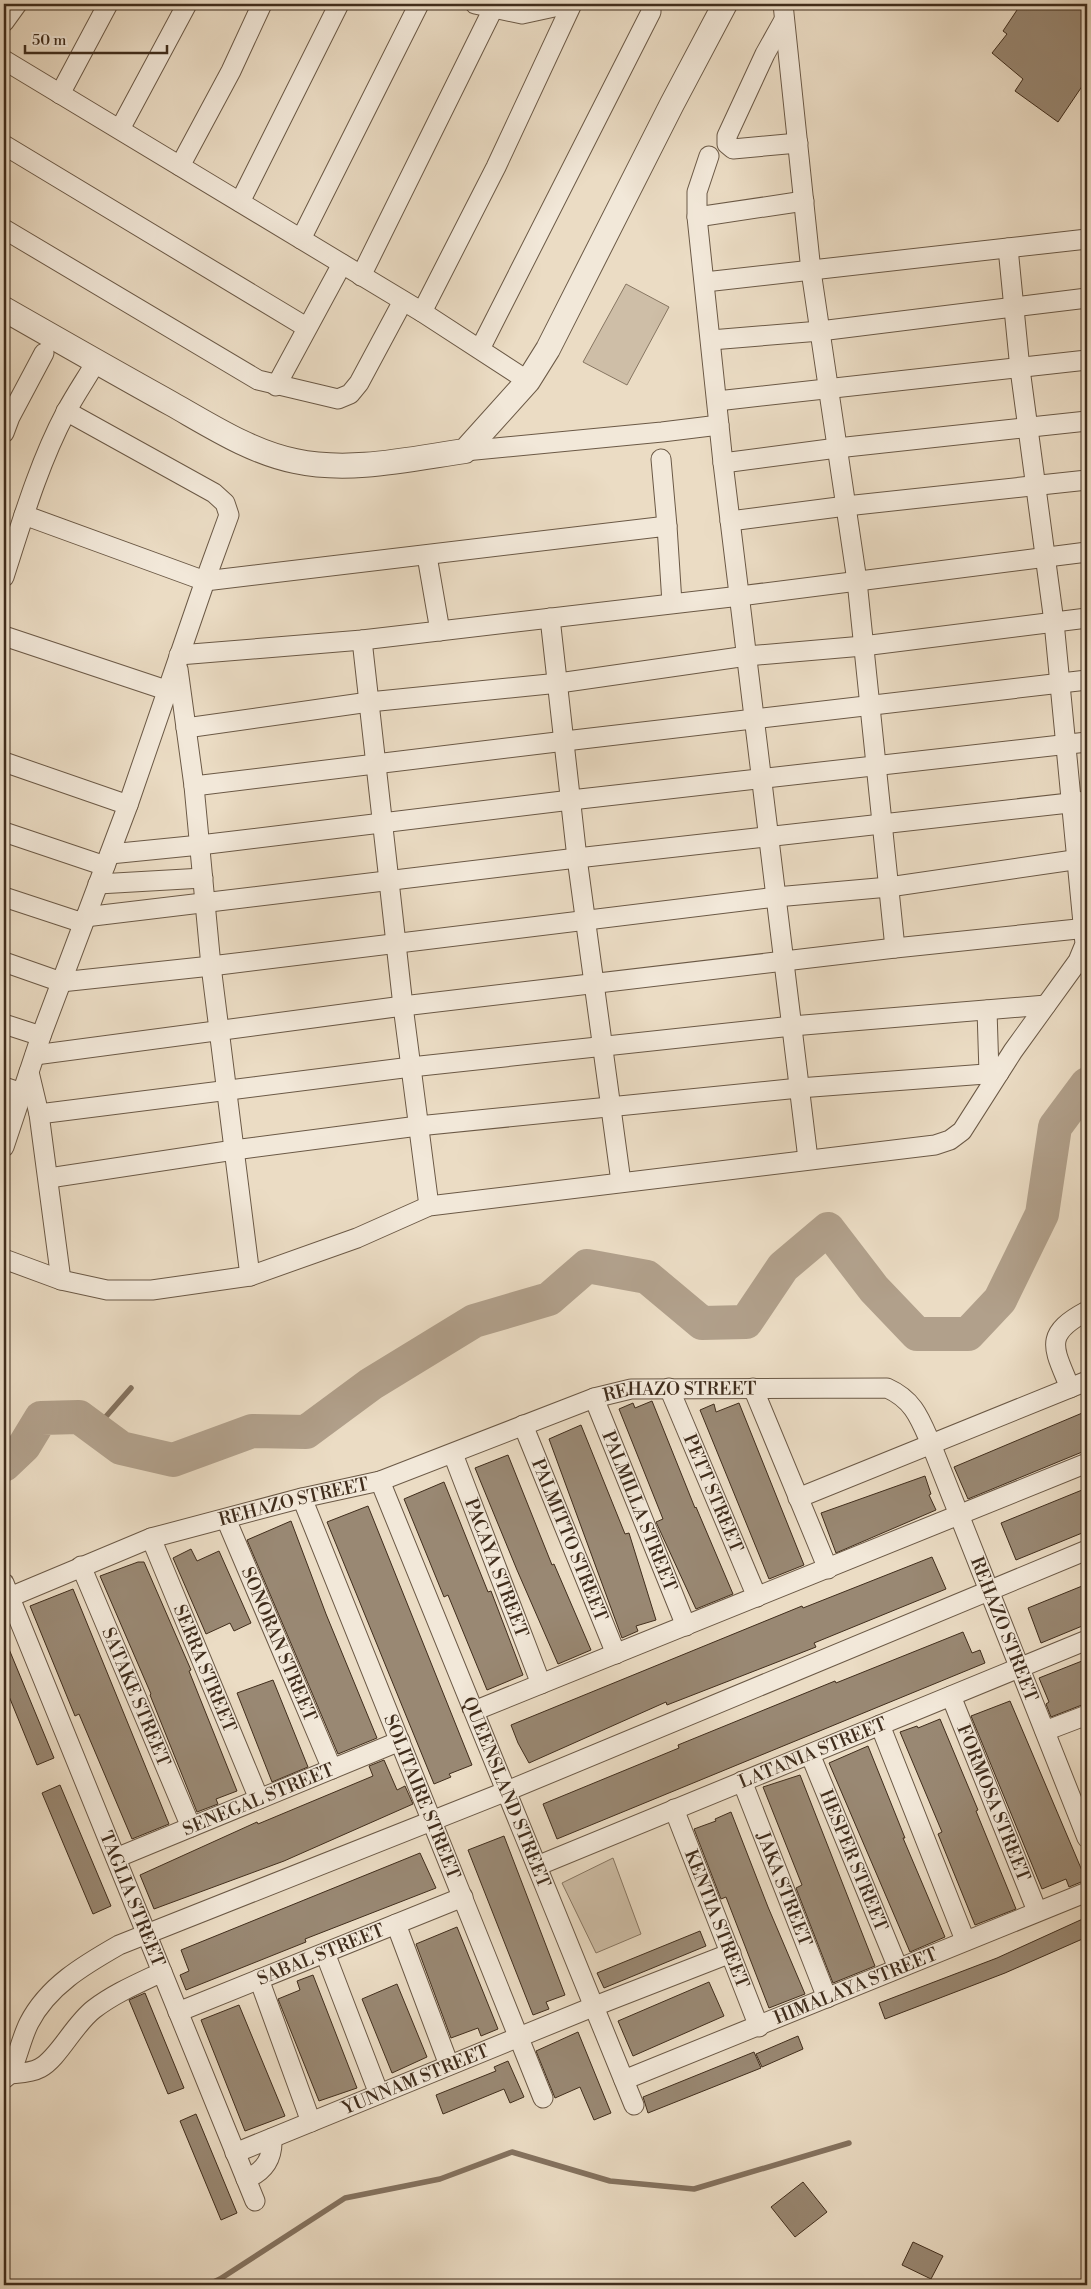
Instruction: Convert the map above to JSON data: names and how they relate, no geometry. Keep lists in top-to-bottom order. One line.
{"streets":{"street":["REHAZO STREET","PETT STREET","PALMILLA STREET","PALMITTO STREET","PACAYA STREET","SONORAN STREET","SERRA STREET","SATAKE STREET","LATANIA STREET","QUEENSLAND STREET","SOLITAIRE STREET","SENEGAL STREET","FORMOSA STREET","HESPER STREET","JAKA STREET","TAGLIA STREET","KENTIA STREET","SABAL STREET","HIMALAYA STREET","YUNNAM STREET"]},"crossings":[["REHAZO STREET","PETT STREET"],["REHAZO STREET","PALMILLA STREET"],["REHAZO STREET","PALMITTO STREET"],["REHAZO STREET","PACAYA STREET"],["REHAZO STREET","SONORAN STREET"],["REHAZO STREET","SERRA STREET"],["REHAZO STREET","SATAKE STREET"],["REHAZO STREET","LATANIA STREET"],["REHAZO STREET","QUEENSLAND STREET"],["REHAZO STREET","SOLITAIRE STREET"],["REHAZO STREET","TAGLIA STREET"],["SONORAN STREET","SENEGAL STREET"],["SERRA STREET","SENEGAL STREET"],["SATAKE STREET","SENEGAL STREET"],["LATANIA STREET","QUEENSLAND STREET"],["LATANIA STREET","FORMOSA STREET"],["LATANIA STREET","HESPER STREET"],["LATANIA STREET","JAKA STREET"],["LATANIA STREET","KENTIA STREET"],["QUEENSLAND STREET","HIMALAYA STREET"],["QUEENSLAND STREET","YUNNAM STREET"],["SOLITAIRE STREET","SENEGAL STREET"],["SOLITAIRE STREET","SABAL STREET"],["SOLITAIRE STREET","YUNNAM STREET"],["SENEGAL STREET","TAGLIA STREET"],["FORMOSA STREET","HIMALAYA STREET"],["HESPER STREET","HIMALAYA STREET"],["JAKA STREET","HIMALAYA STREET"],["TAGLIA STREET","SABAL STREET"],["TAGLIA STREET","YUNNAM STREET"],["KENTIA STREET","HIMALAYA STREET"],["KENTIA STREET","YUNNAM STREET"]],"scale_bar":"50 m"}
